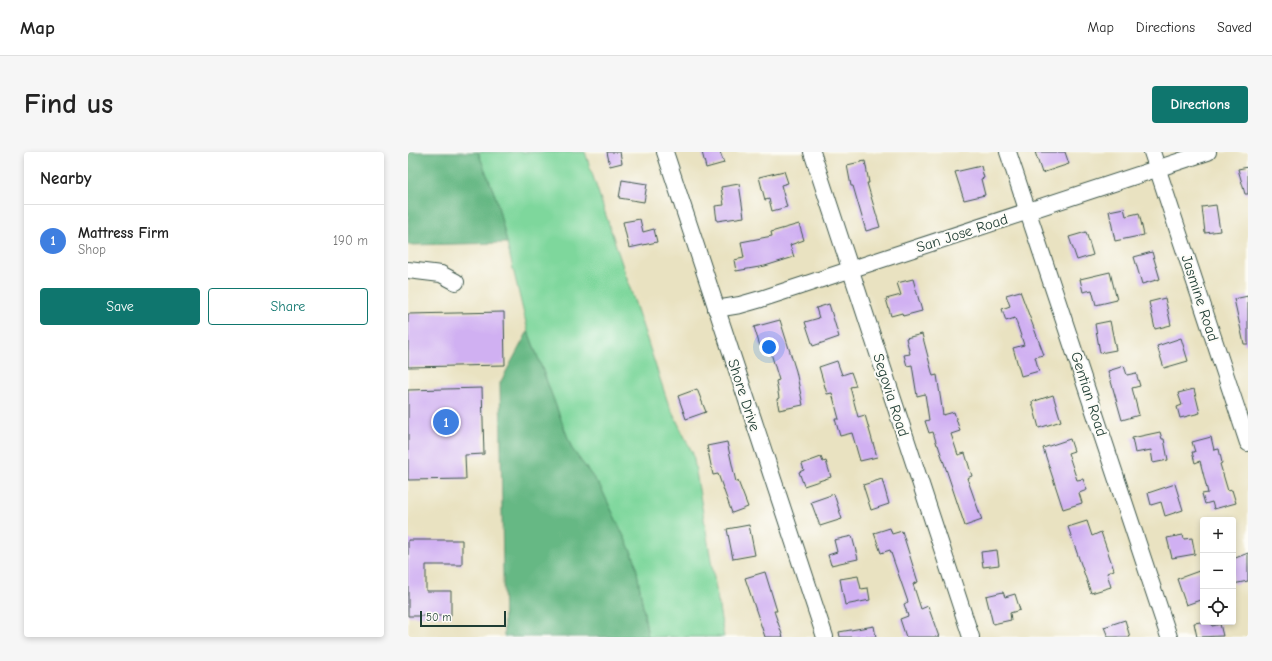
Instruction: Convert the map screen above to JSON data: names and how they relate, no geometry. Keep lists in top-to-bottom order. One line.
{"streets":{"street":["San Jose Road","Jasmine Road","Gentian Road","Shore Drive","Segovia Road"]},"crossings":[["San Jose Road","Jasmine Road"],["San Jose Road","Gentian Road"],["San Jose Road","Shore Drive"],["San Jose Road","Segovia Road"]],"scale_bar":"50 m","page":{"header":"Map","nav":["Map","Directions","Saved"],"buttons":["Directions",["Save","Share"]],"title":"Find us","heading":"Nearby","list":[{"mark":"1","name":"Mattress Firm","note":"Shop","value":"190 m"}],"pins":"1","map_buttons":["+","−"],"scale":"50 m"}}
